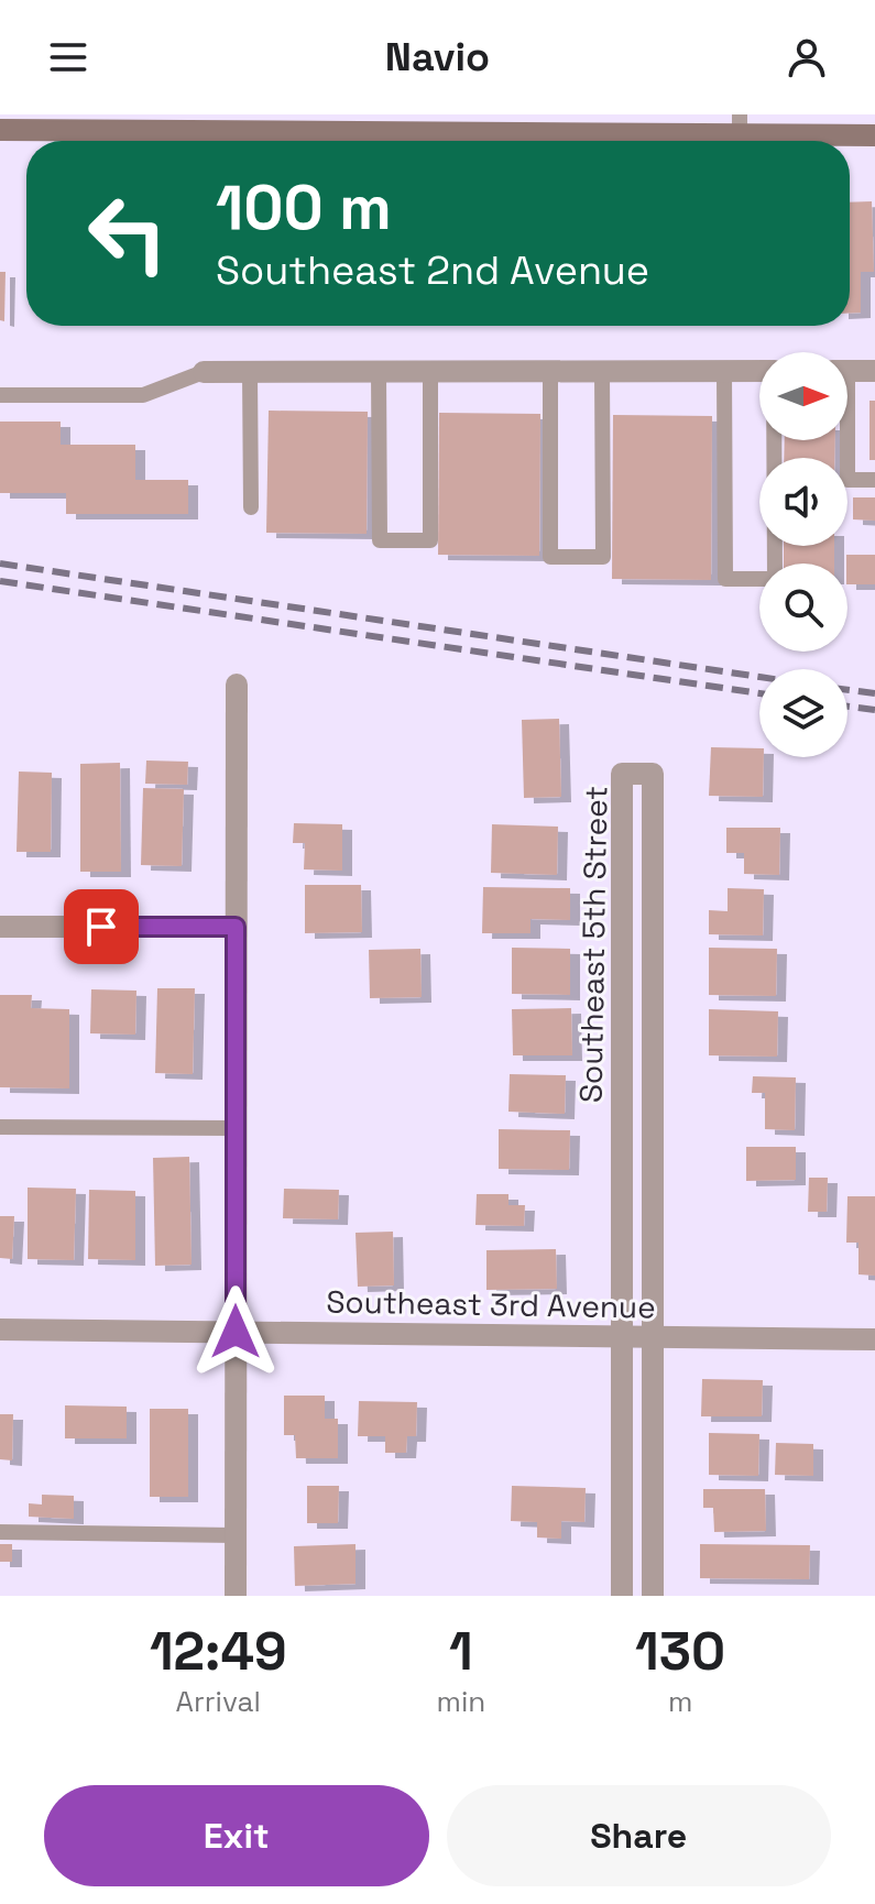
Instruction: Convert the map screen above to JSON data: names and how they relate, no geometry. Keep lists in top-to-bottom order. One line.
{"streets":{"street":["Southeast 5th Street","Southeast 3rd Avenue"]},"crossings":[["Southeast 5th Street","Southeast 3rd Avenue"]],"north":"right","page":{"header":"Navio","turn":["100 m","Southeast 2nd Avenue"],"eta":["12:49","Arrival","1","min","130","m"],"buttons":["Exit","Share"]}}
